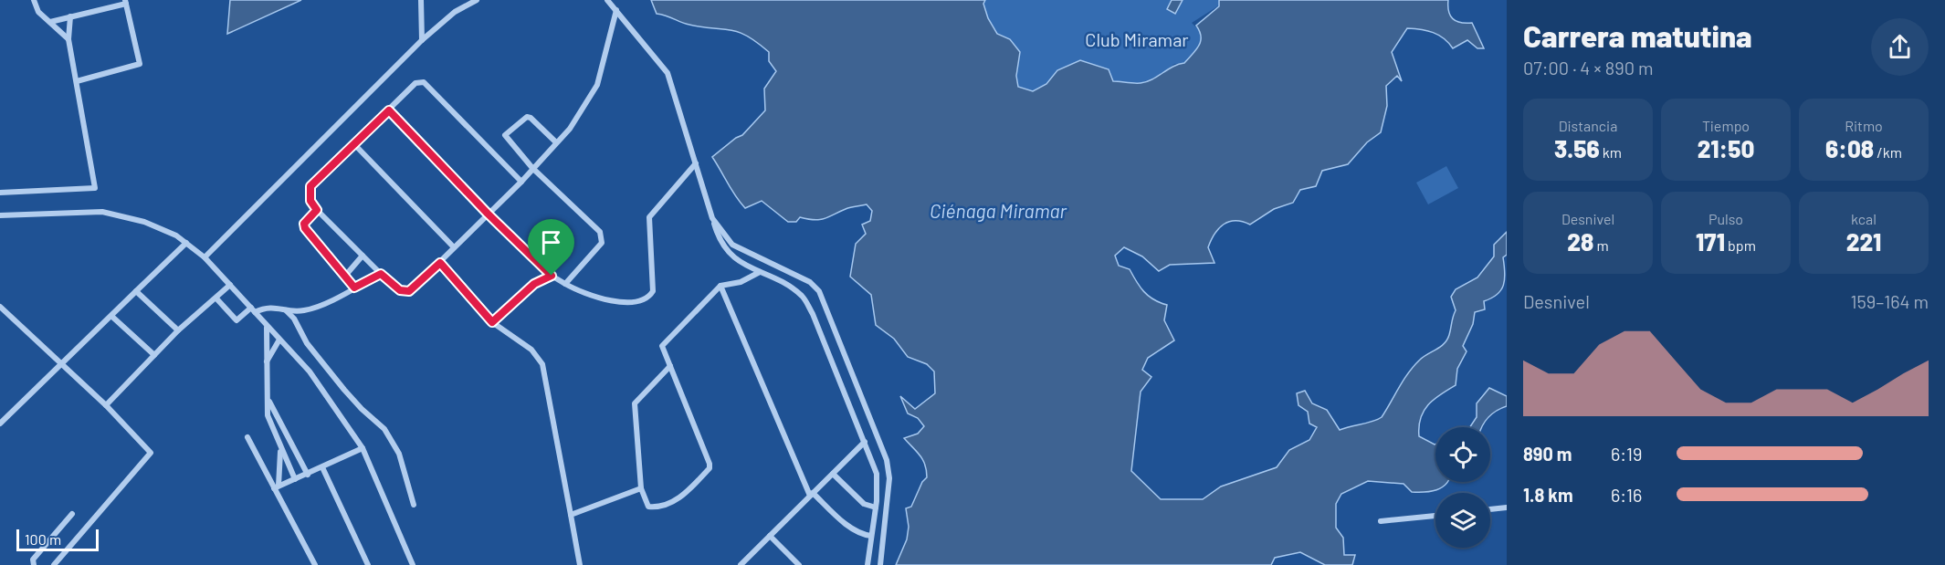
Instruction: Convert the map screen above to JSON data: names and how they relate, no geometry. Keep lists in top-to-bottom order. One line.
{"water":["Ciénaga Miramar"],"parks":["Club Miramar"],"scale_bar":"100 m","page":{"heading":["Carrera matutina","07:00 · 4 × 890 m"],"stats":[["Distancia","3.56 km"],["Tiempo","21:50"],["Ritmo","6:08 /km"],["Desnivel","28 m"],["Pulso","171 bpm"],["kcal","221"]],"chart":["Desnivel","159–164 m"],"list":[{"name":"890 m","note":"6:19"},{"name":"1.8 km","note":"6:16"}],"scale":"100 m"}}
